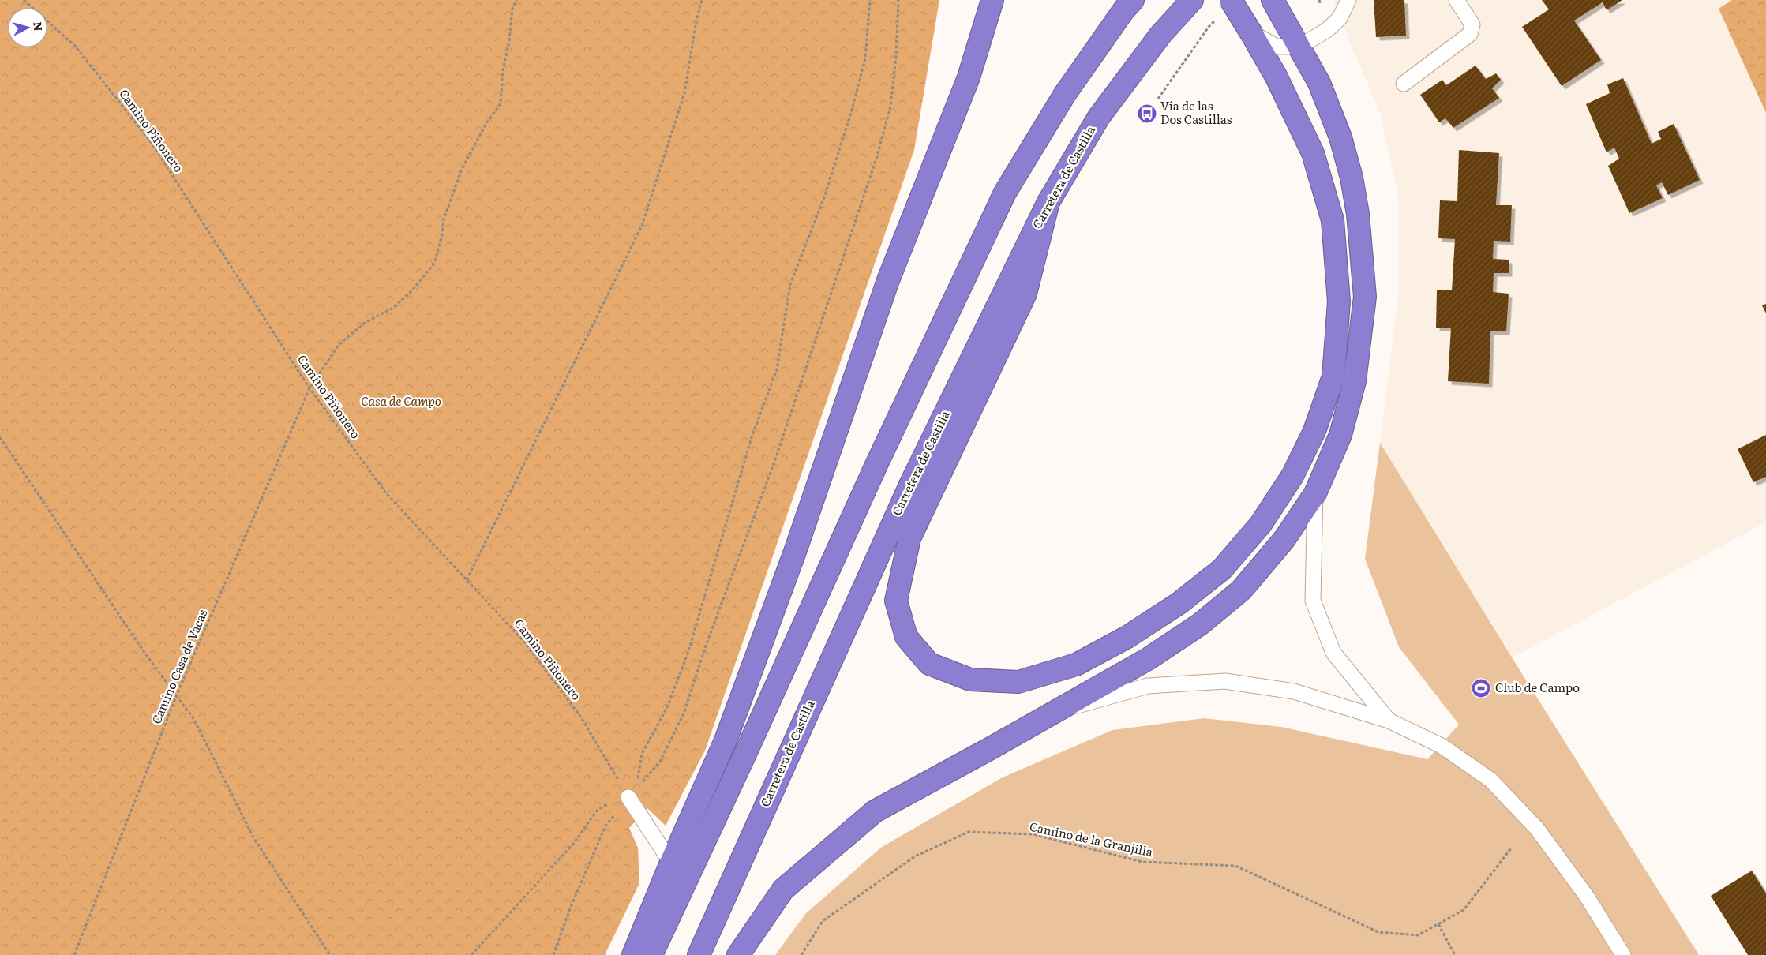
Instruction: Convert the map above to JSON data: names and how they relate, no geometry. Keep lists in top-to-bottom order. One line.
{"streets":{"highway":["Carretera de Castilla"],"path":["Camino Piñonero","Camino Casa de Vacas","Camino de la Granjilla"]},"crossings":[["Camino Piñonero","Camino Casa de Vacas"]],"parks":["Casa de Campo"],"places":{"bus stop":["Vía de las Dos Castillas"],"sports":["Club de Campo"]},"north":"right"}
